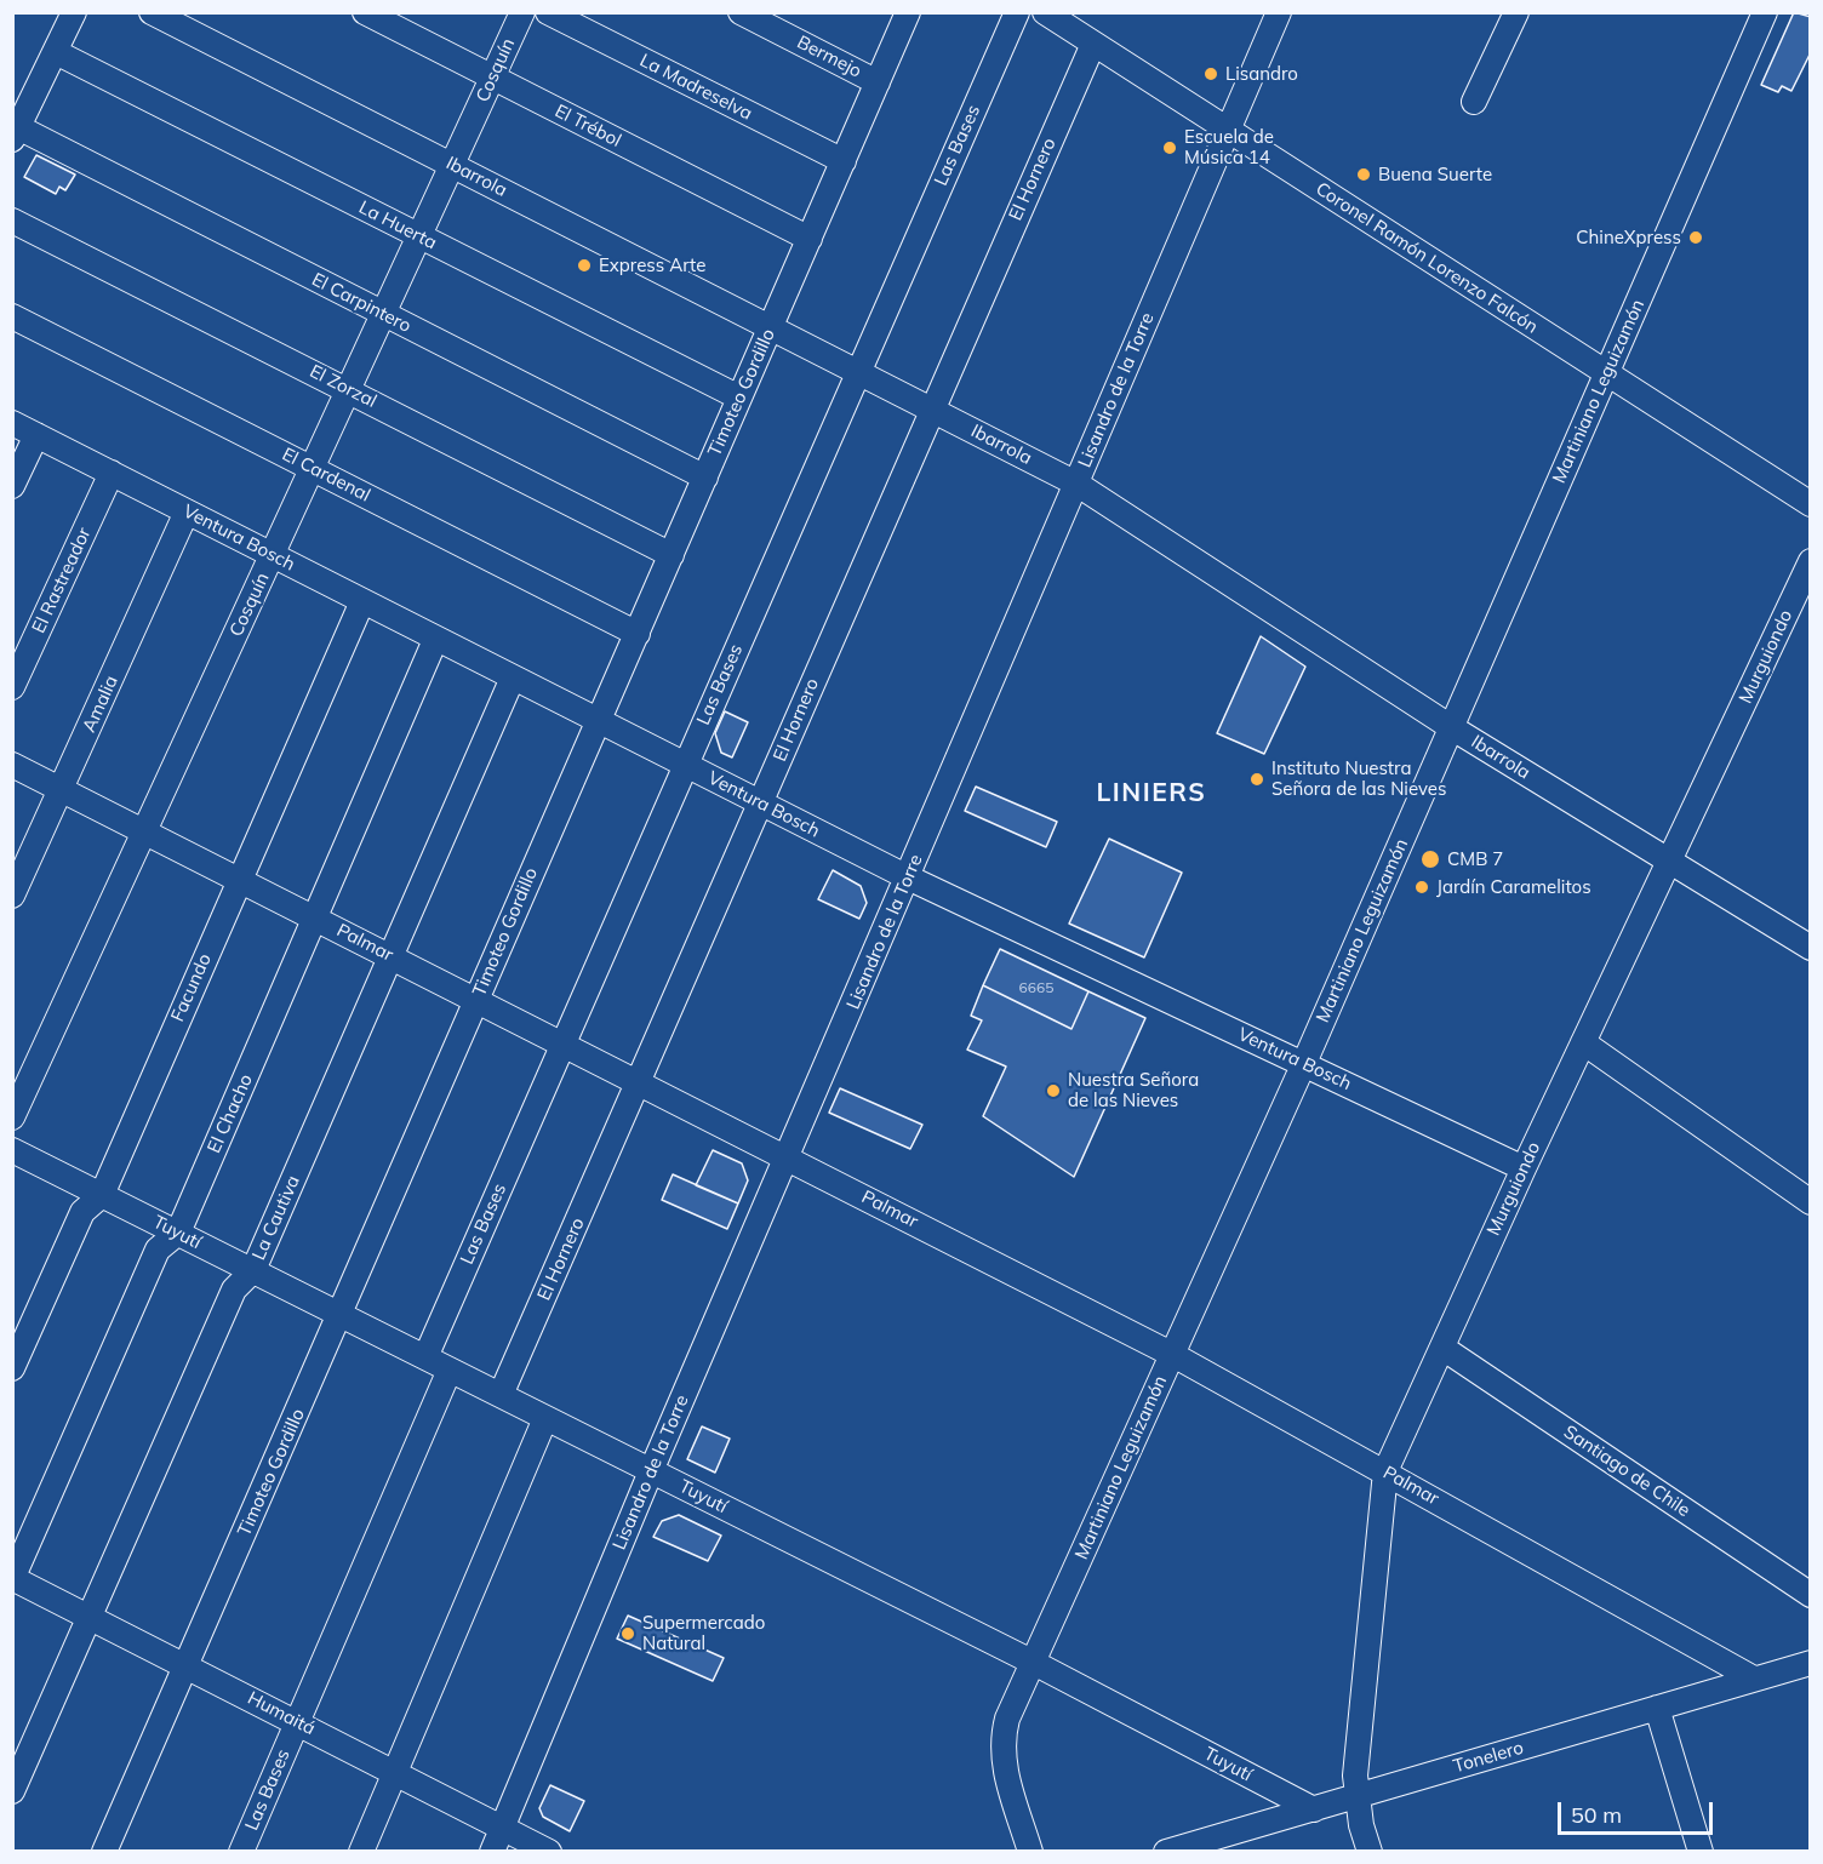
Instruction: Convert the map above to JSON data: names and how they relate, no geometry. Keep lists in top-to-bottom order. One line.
{"streets":{"street":["Bermejo","Cosquín","La Madreselva","El Trébol","Las Bases","Ibarrola","El Hornero","La Huerta","Coronel Ramón Lorenzo Falcón","El Carpintero","El Zorzal","Lisandro de la Torre","Martiniano Leguizamón","Timoteo Gordillo","El Cardenal","Ventura Bosch","El Rastreador","Murguiondo","Amalia","Palmar","Facundo","El Chacho","La Cautiva","Tuyutí","Santiago de Chile","Humaitá","Tonelero"]},"crossings":[["Bermejo","Timoteo Gordillo"],["Cosquín","El Trébol"],["Cosquín","Ibarrola"],["Cosquín","La Huerta"],["Cosquín","El Carpintero"],["Cosquín","El Zorzal"],["Cosquín","El Cardenal"],["Cosquín","Ventura Bosch"],["Cosquín","Palmar"],["La Madreselva","Timoteo Gordillo"],["El Trébol","Timoteo Gordillo"],["Las Bases","Ibarrola"],["Las Bases","Ventura Bosch"],["Las Bases","Palmar"],["Las Bases","Tuyutí"],["Las Bases","Humaitá"],["Ibarrola","El Hornero"],["Ibarrola","Lisandro de la Torre"],["Ibarrola","Martiniano Leguizamón"],["Ibarrola","Timoteo Gordillo"],["Ibarrola","Murguiondo"],["El Hornero","Coronel Ramón Lorenzo Falcón"],["El Hornero","Ventura Bosch"],["El Hornero","Palmar"],["El Hornero","Tuyutí"],["La Huerta","Timoteo Gordillo"],["Coronel Ramón Lorenzo Falcón","Lisandro de la Torre"],["Coronel Ramón Lorenzo Falcón","Martiniano Leguizamón"],["El Carpintero","Timoteo Gordillo"],["El Zorzal","Timoteo Gordillo"],["Lisandro de la Torre","Ventura Bosch"],["Lisandro de la Torre","Palmar"],["Lisandro de la Torre","Tuyutí"],["Lisandro de la Torre","Humaitá"],["Martiniano Leguizamón","Ventura Bosch"],["Martiniano Leguizamón","Palmar"],["Martiniano Leguizamón","Tuyutí"],["Timoteo Gordillo","El Cardenal"],["Timoteo Gordillo","Ventura Bosch"],["Timoteo Gordillo","Palmar"],["Timoteo Gordillo","Tuyutí"],["Timoteo Gordillo","Humaitá"],["Ventura Bosch","El Rastreador"],["Ventura Bosch","Murguiondo"],["Ventura Bosch","Amalia"],["Ventura Bosch","Facundo"],["Ventura Bosch","El Chacho"],["Ventura Bosch","La Cautiva"],["Murguiondo","Palmar"],["Murguiondo","Santiago de Chile"],["Murguiondo","Tonelero"],["Amalia","Palmar"],["Palmar","Facundo"],["Palmar","El Chacho"],["Palmar","La Cautiva"],["Palmar","Tonelero"],["Facundo","Tuyutí"],["El Chacho","Tuyutí"],["El Chacho","Humaitá"],["La Cautiva","Tuyutí"],["La Cautiva","Humaitá"],["Tuyutí","Tonelero"]],"districts":["LINIERS"],"places":["Lisandro","Escuela de Música 14","Buena Suerte","ChineXpress","Express Arte","Instituto Nuestra Señora de las Nieves","CMB 7","Jardín Caramelitos","Nuestra Señora de las Nieves","Supermercado Natural"],"house_numbers":["6665"],"scale_bar":"50 m"}
